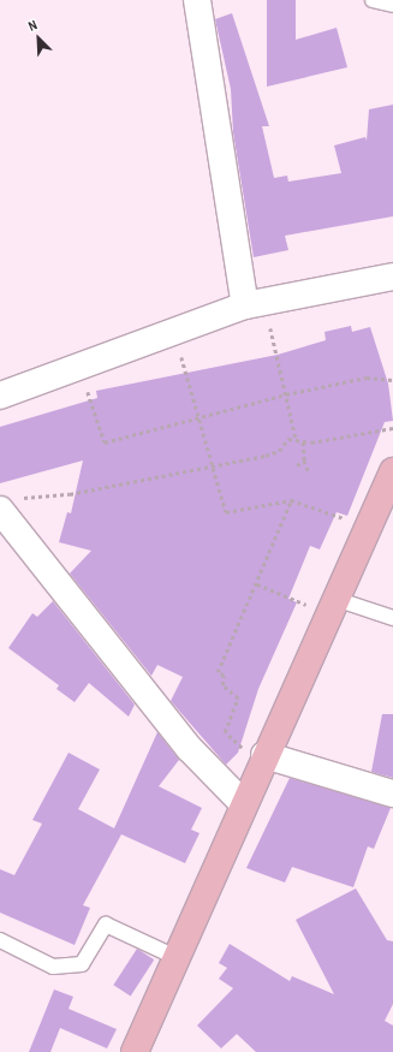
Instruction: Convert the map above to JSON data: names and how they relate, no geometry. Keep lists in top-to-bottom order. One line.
{"north":"top left"}
